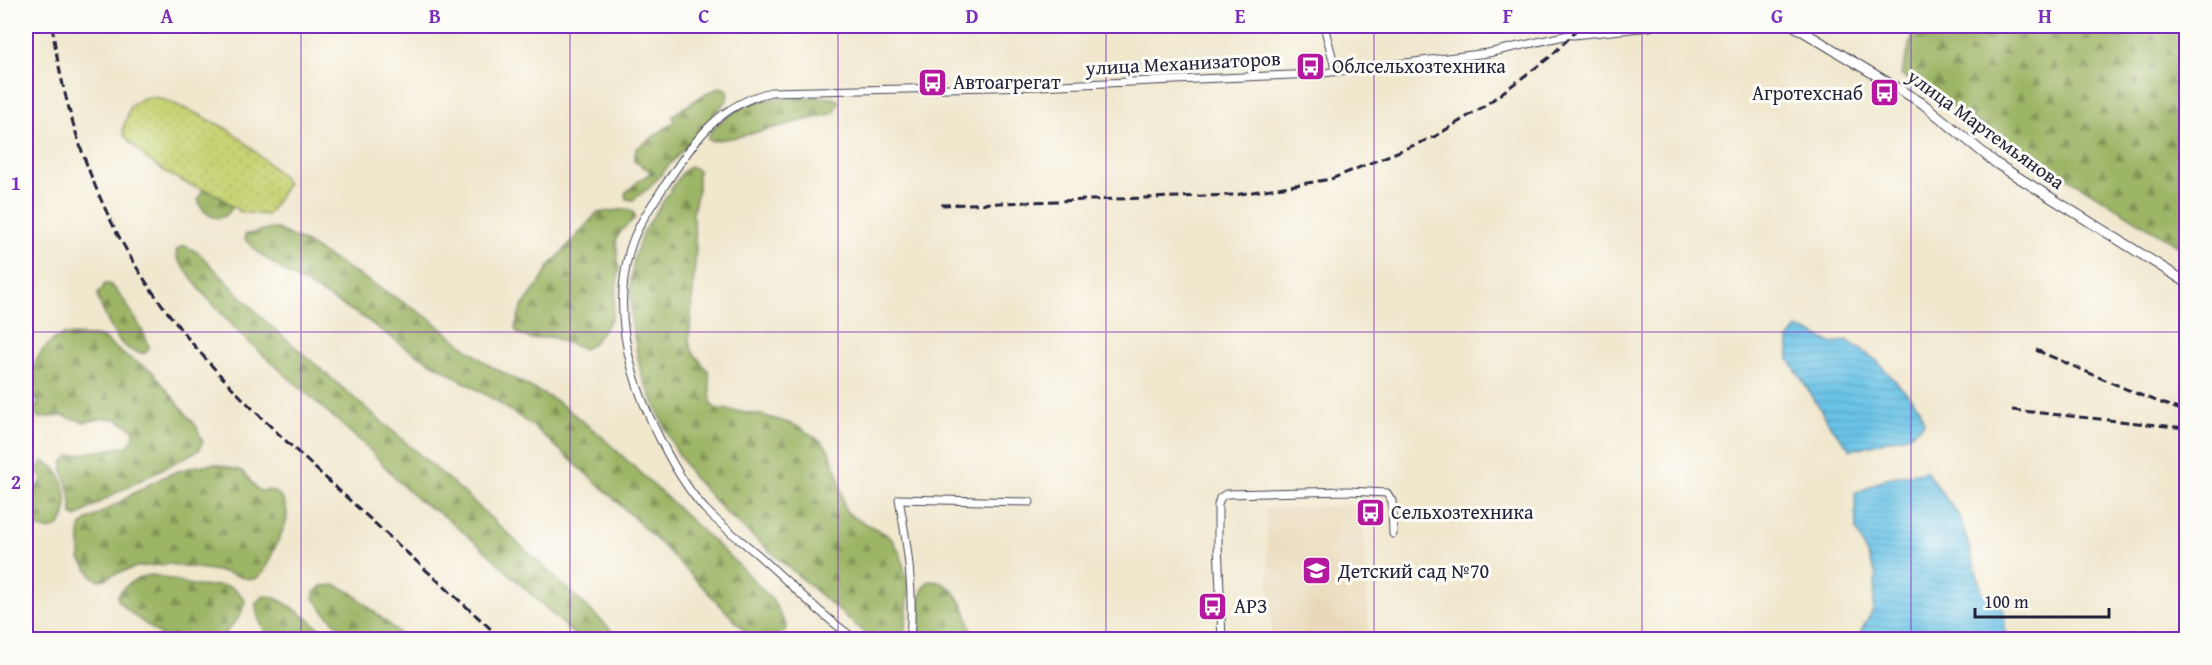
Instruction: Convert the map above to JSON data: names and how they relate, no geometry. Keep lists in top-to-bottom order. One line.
{"streets":{"street":["улица Механизаторов","улица Мартемьянова"]},"places":{"bus stop":["Облсельхозтехника","Автоагрегат","Агротехснаб","Сельхозтехника","АРЗ"],"school or university":["Детский сад №70"]},"scale_bar":"100 m","grid":{"columns":["A","B","C","D","E","F","G","H"],"rows":["1","2"]}}
